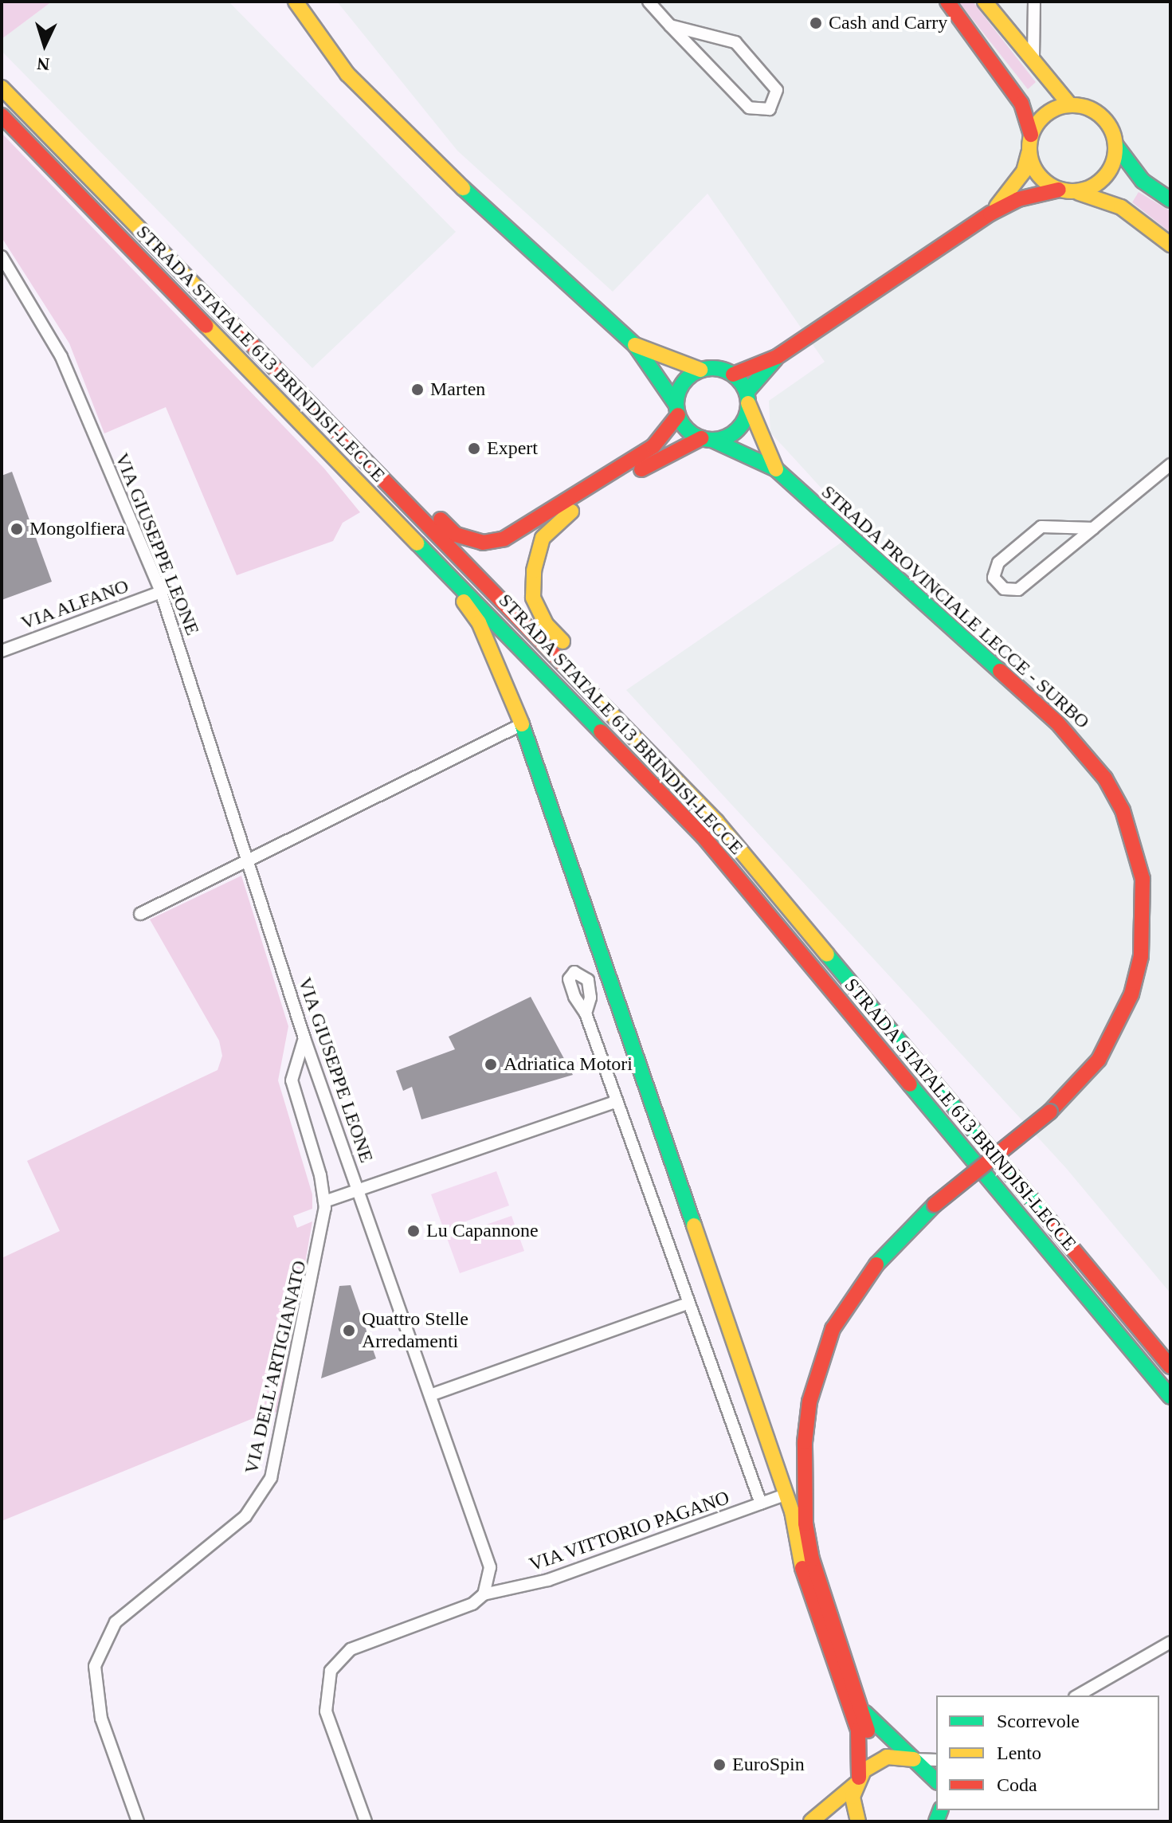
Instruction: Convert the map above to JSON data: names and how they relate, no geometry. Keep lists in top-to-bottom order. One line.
{"streets":{"main road":["STRADA STATALE 613 BRINDISI-LECCE","STRADA PROVINCIALE LECCE - SURBO"],"street":["VIA GIUSEPPE LEONE","VIA ALFANO","VIA DELL'ARTIGIANATO","VIA VITTORIO PAGANO"]},"crossings":[["VIA GIUSEPPE LEONE","VIA ALFANO"],["VIA GIUSEPPE LEONE","VIA DELL'ARTIGIANATO"],["VIA GIUSEPPE LEONE","VIA VITTORIO PAGANO"]],"places":["Cash and Carry","Marten","Expert","Mongolfiera","Adriatica Motori","Lu Capannone","Quattro Stelle Arredamenti","EuroSpin"],"legend":["Scorrevole","Lento","Coda"],"north":"bottom"}
